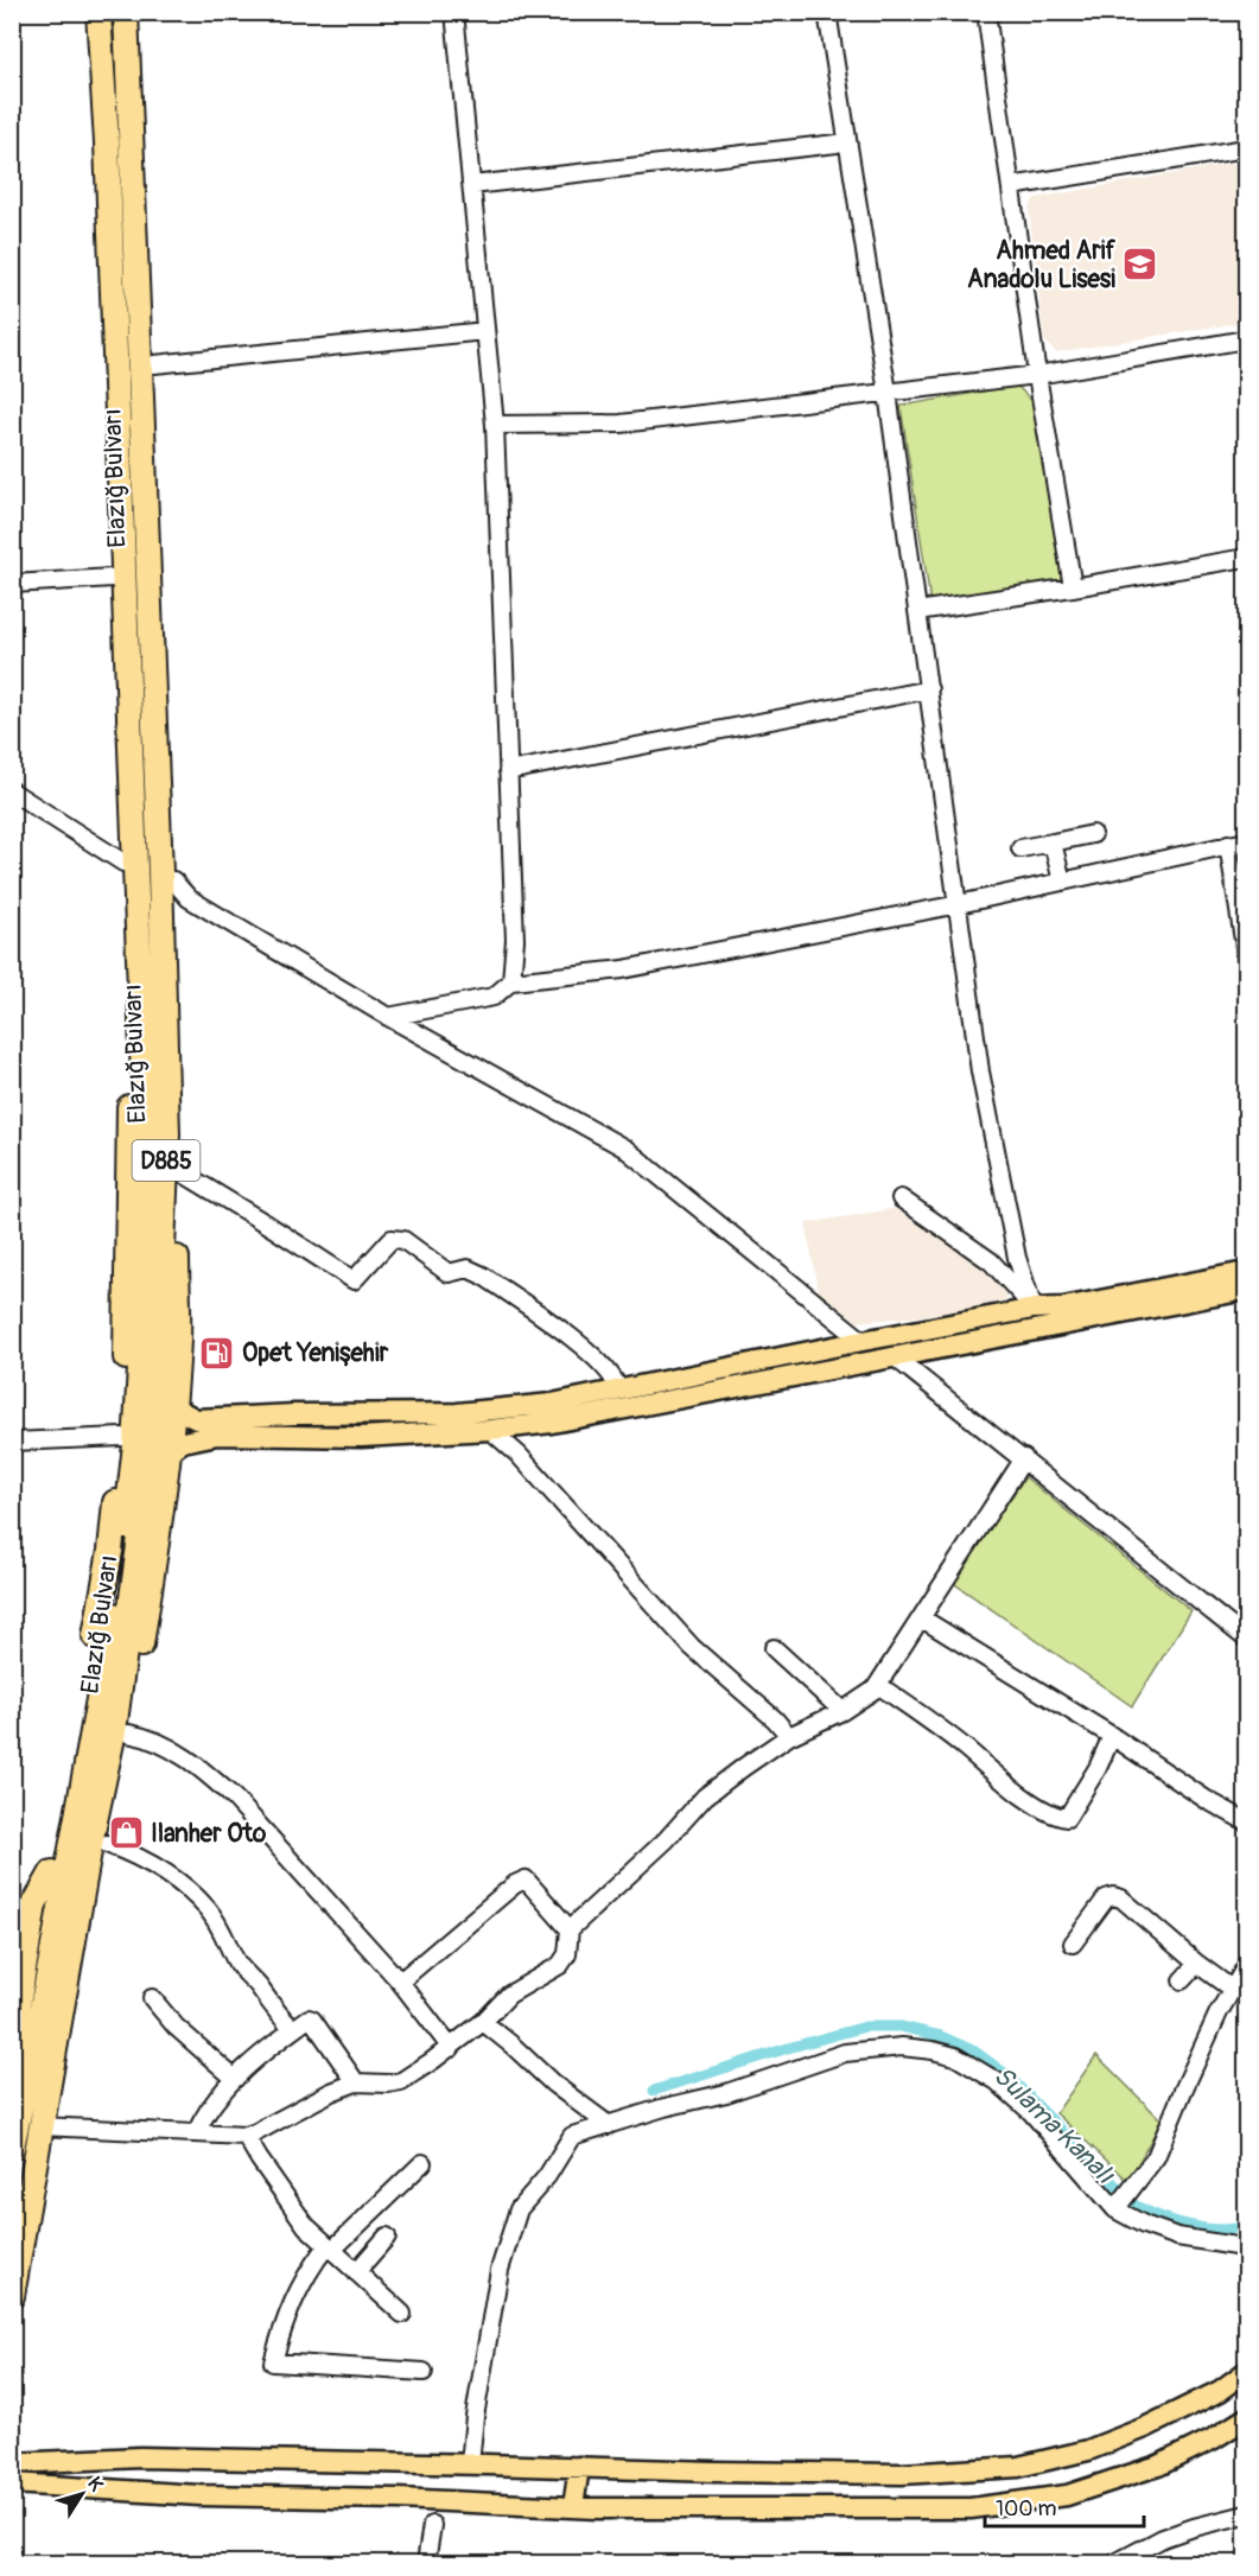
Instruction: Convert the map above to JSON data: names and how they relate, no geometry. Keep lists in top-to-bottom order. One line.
{"streets":{"highway":["Elazığ Bulvarı","D885"]},"water":["Sulama Kanalı"],"places":{"school or university":["Ahmed Arif Anadolu Lisesi"],"fuel station":["Opet Yenişehir"],"shop":["Ilanher Oto"]},"scale_bar":"100 m","north":"top right"}
